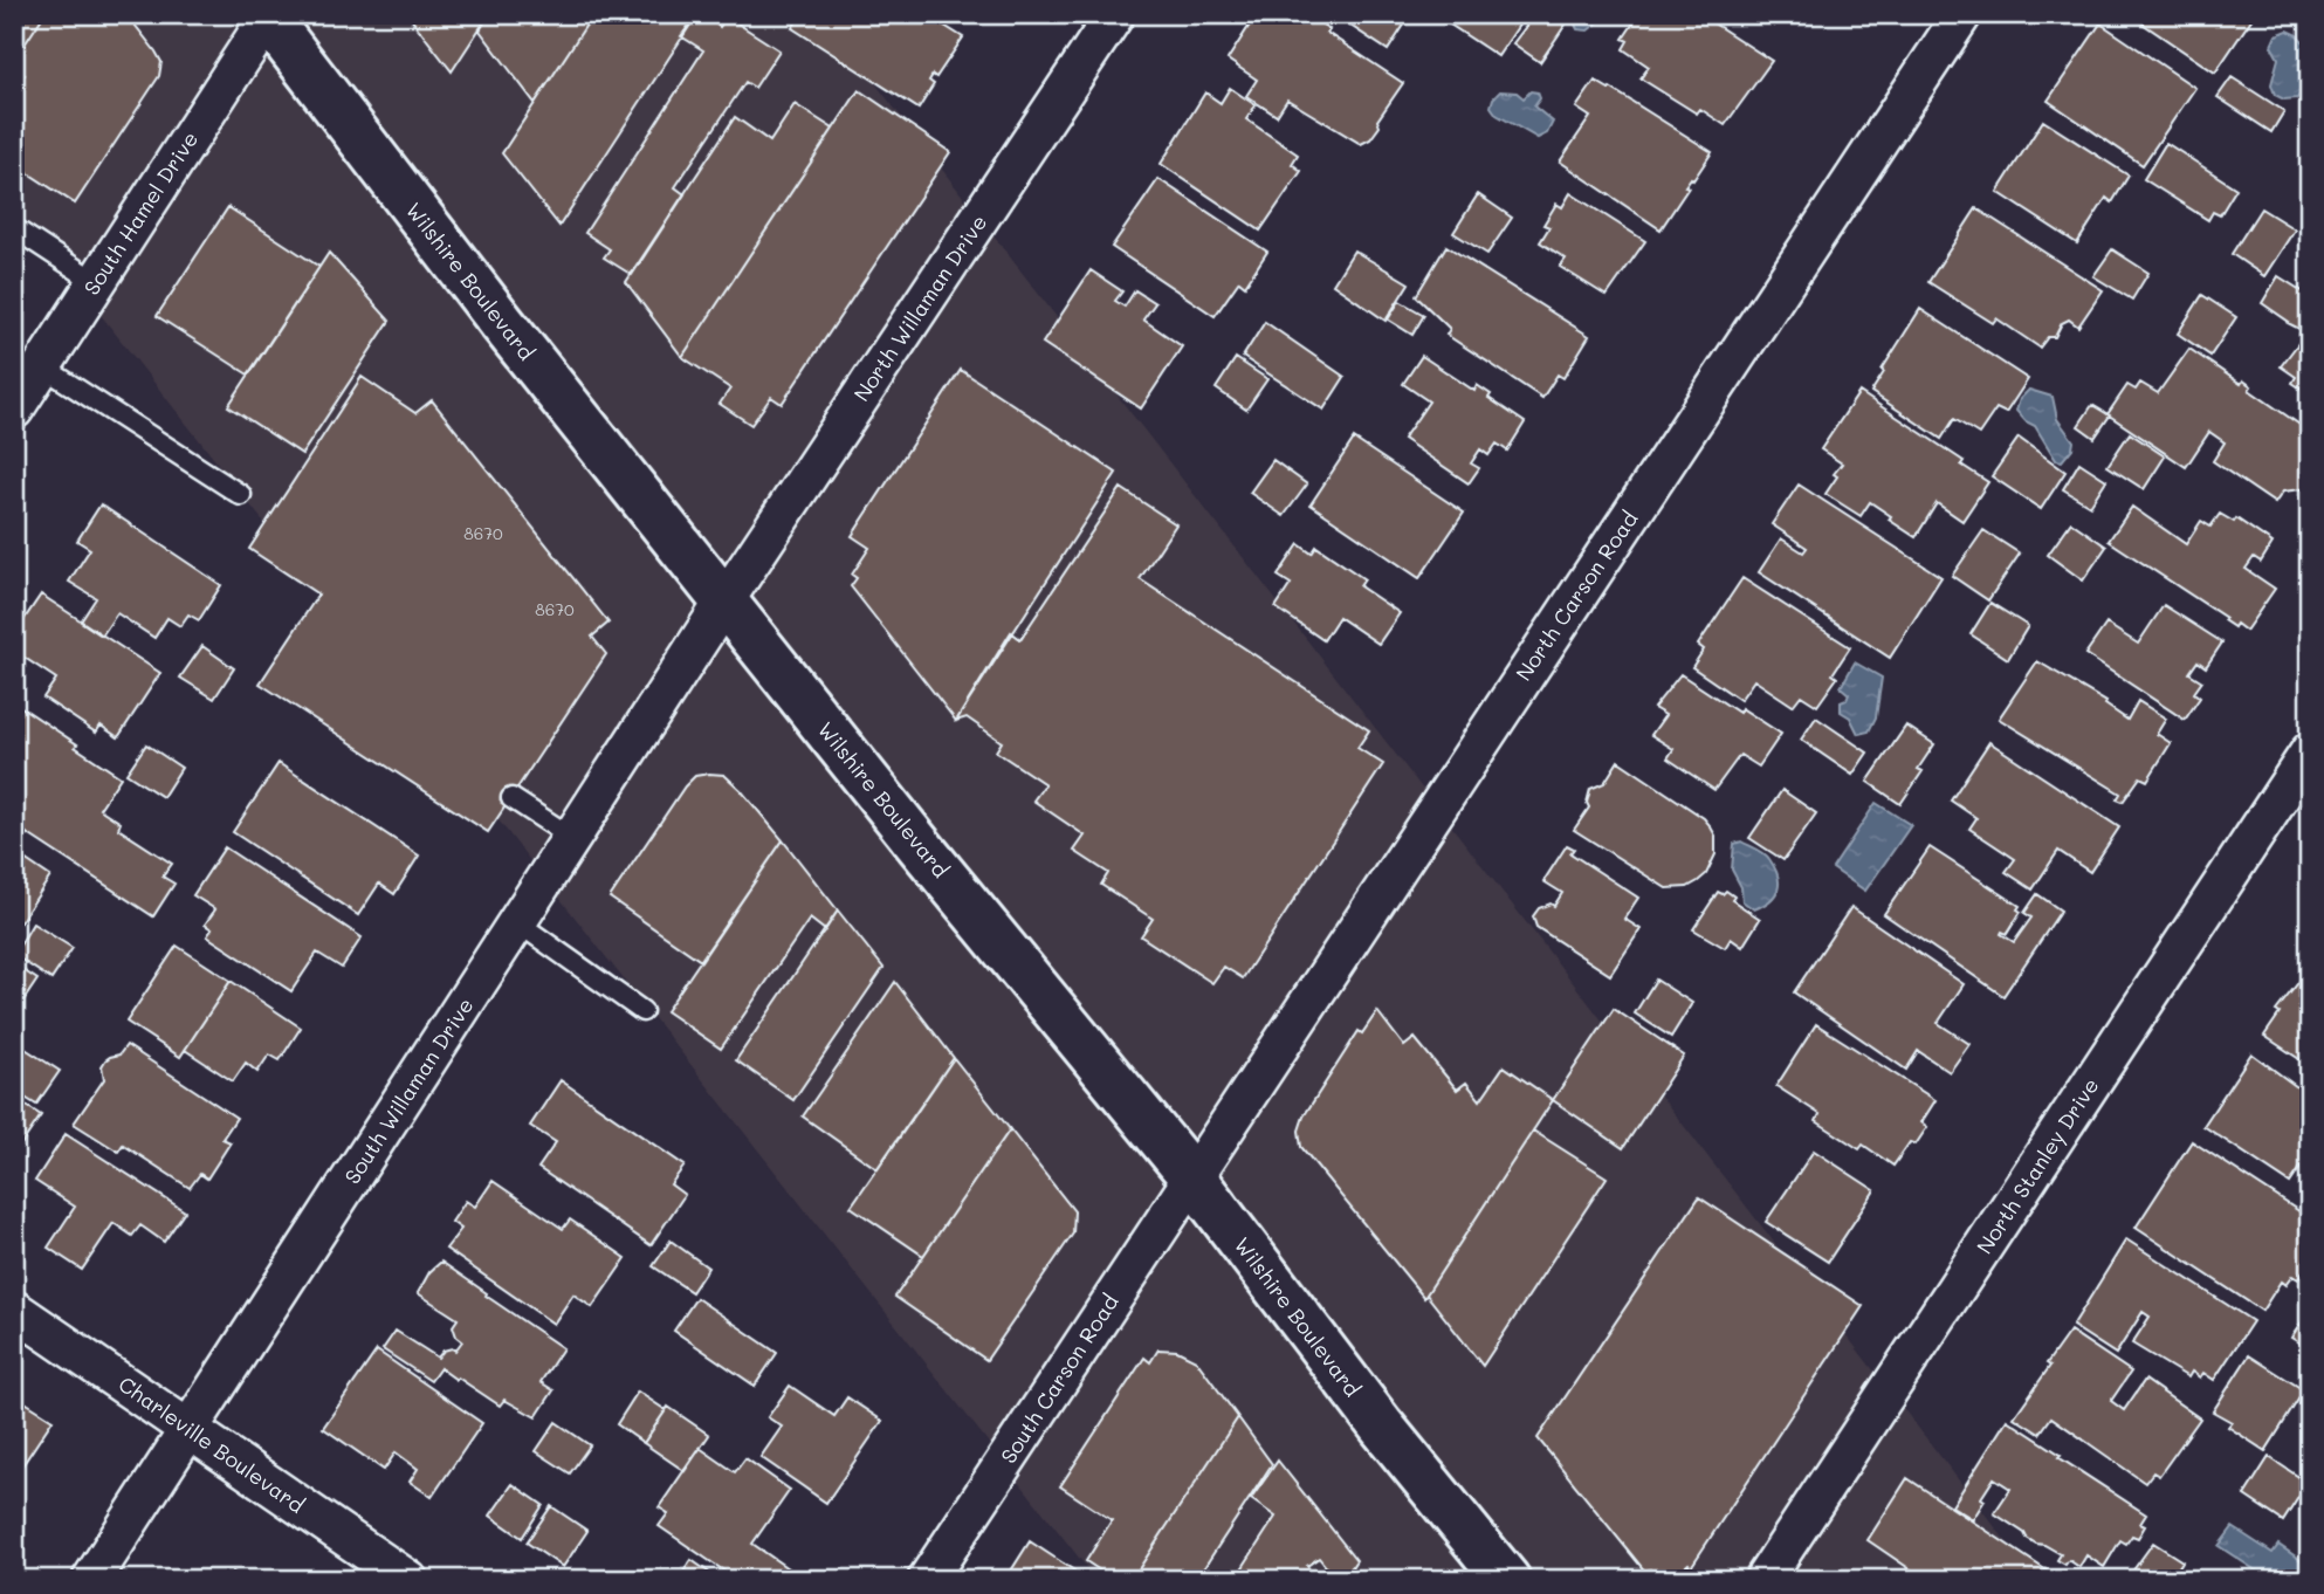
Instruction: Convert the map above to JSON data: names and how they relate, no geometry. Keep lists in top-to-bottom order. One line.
{"streets":{"main road":["Wilshire Boulevard"],"street":["South Hamel Drive","North Willaman Drive","North Carson Road","South Willaman Drive","North Stanley Drive","South Carson Road","Charleville Boulevard"]},"crossings":[["South Hamel Drive","Wilshire Boulevard"],["Wilshire Boulevard","North Willaman Drive"],["Wilshire Boulevard","North Carson Road"],["Wilshire Boulevard","South Willaman Drive"],["Wilshire Boulevard","South Carson Road"],["North Willaman Drive","South Willaman Drive"],["North Carson Road","South Carson Road"],["South Willaman Drive","Charleville Boulevard"]],"house_numbers":["8670","8670"]}
